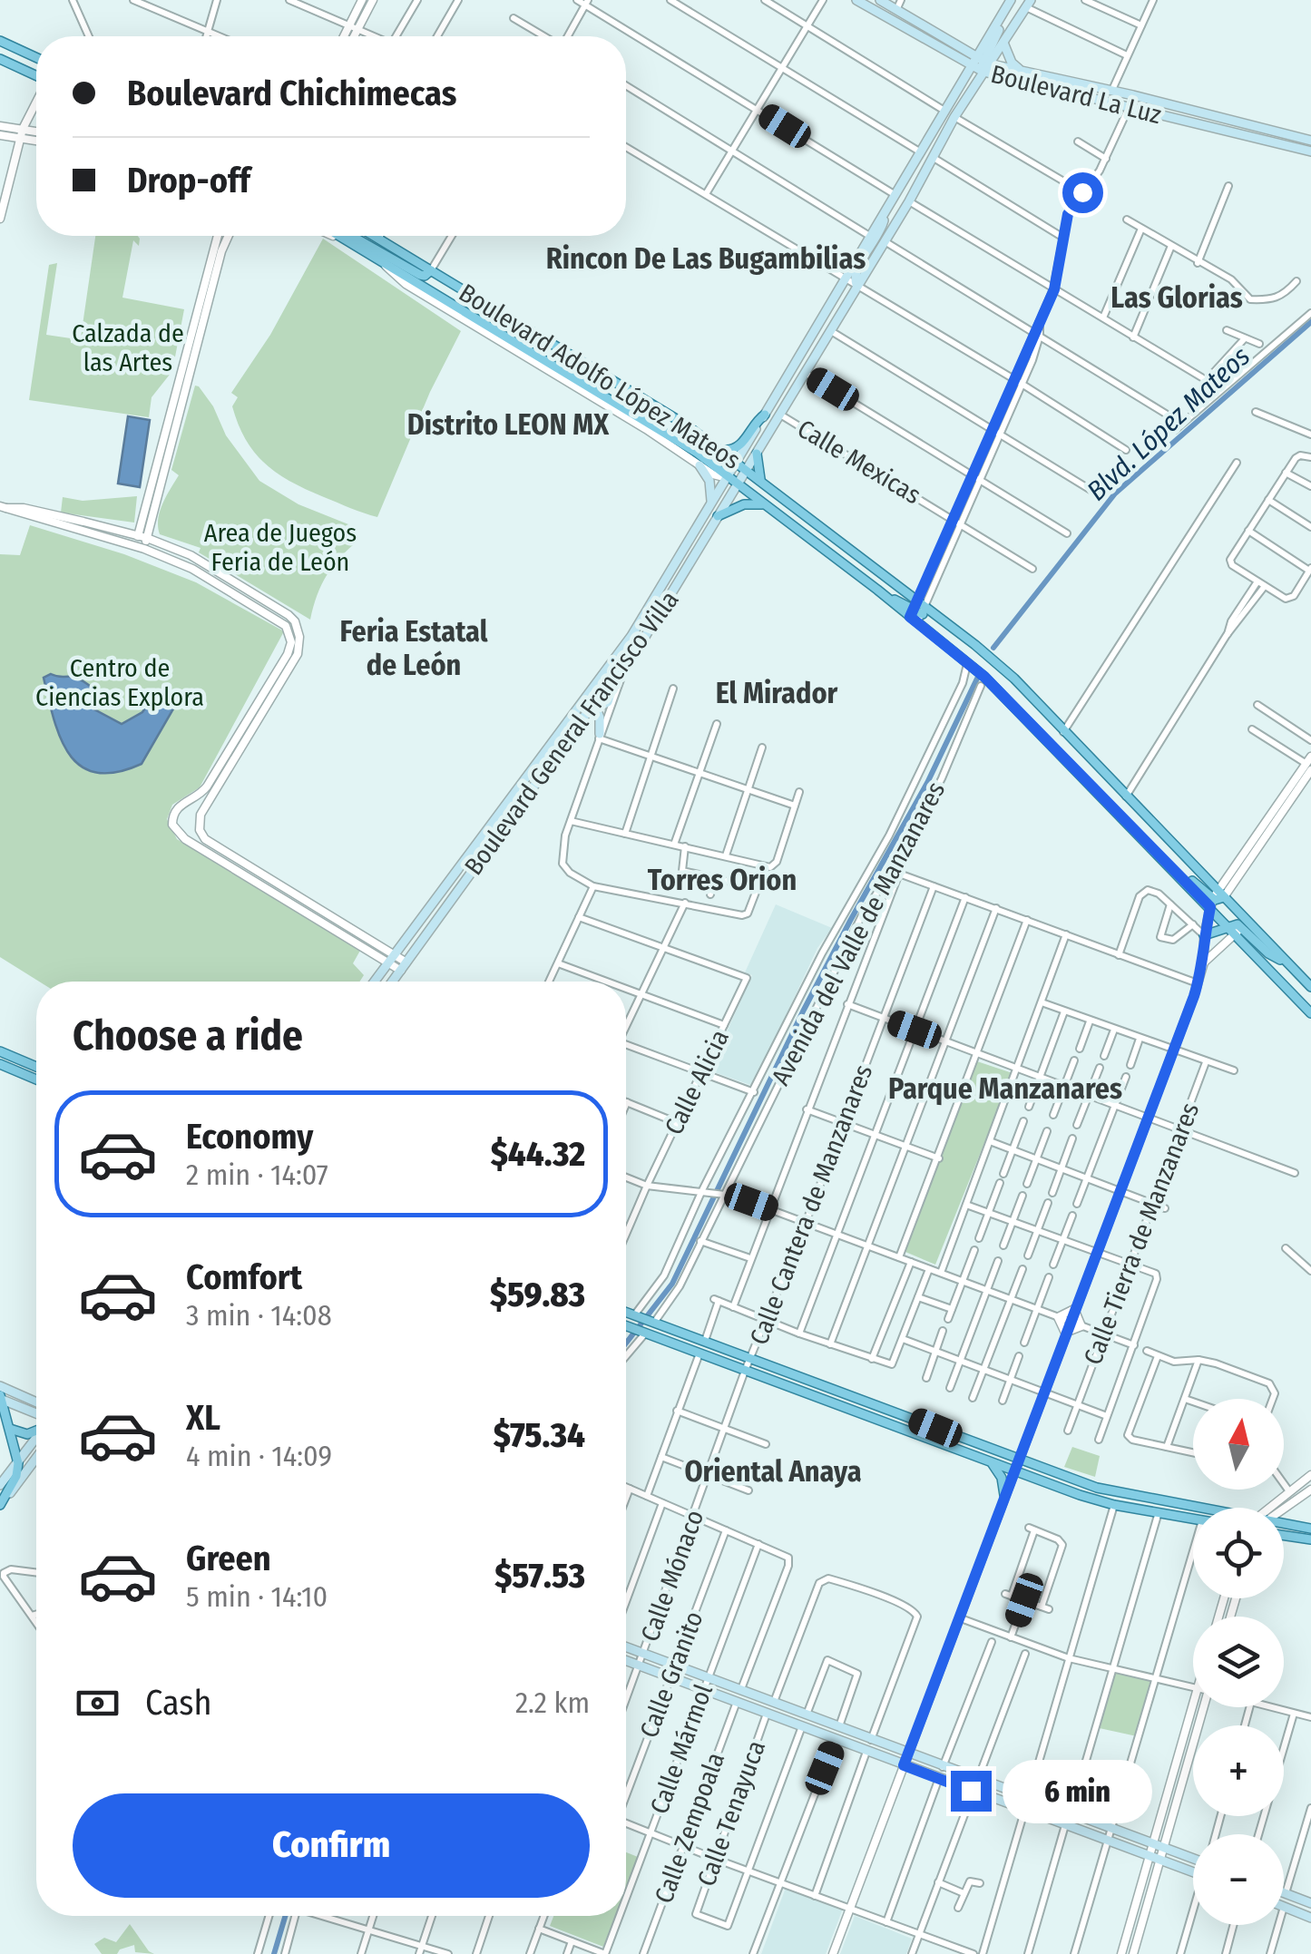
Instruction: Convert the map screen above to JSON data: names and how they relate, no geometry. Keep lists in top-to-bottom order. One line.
{"streets":{"main road":["Boulevard La Luz","Boulevard Adolfo López Mateos","Boulevard General Francisco Villa"],"street":["Calle Mexicas","Avenida del Valle de Manzanares","Calle Alicia","Calle Cantera de Manzanares","Calle Tierra de Manzanares","Calle Mónaco","Calle Granito","Calle Mármol","Calle Tenayuca","Calle Zempoala"]},"crossings":[["Boulevard La Luz","Boulevard General Francisco Villa"],["Boulevard Adolfo López Mateos","Boulevard General Francisco Villa"],["Calle Mexicas","Boulevard General Francisco Villa"],["Avenida del Valle de Manzanares","Calle Cantera de Manzanares"],["Avenida del Valle de Manzanares","Calle Tierra de Manzanares"],["Calle Cantera de Manzanares","Calle Mónaco"]],"districts":["Rincon De Las Bugambilias","Las Glorias","Distrito LEON MX","Feria Estatal de León","El Mirador","Torres Orion","Parque Manzanares","Oriental Anaya"],"water":["Blvd. López Mateos"],"parks":["Calzada de las Artes","Area de Juegos Feria de León","Centro de Ciencias Explora"],"north":"top","page":{"banner":["Boulevard Chichimecas","Drop-off"],"heading":"Choose a ride","list":[{"name":"Economy","note":"2 min · 14:07","value":"$44.32"},{"name":"Comfort","note":"3 min · 14:08","value":"$59.83"},{"name":"XL","note":"4 min · 14:09","value":"$75.34"},{"name":"Green","note":"5 min · 14:10","value":"$57.53"}],"map_buttons":["+","−"],"pay":["Cash","2.2 km"],"bubble":"6 min","buttons":"Confirm"}}
